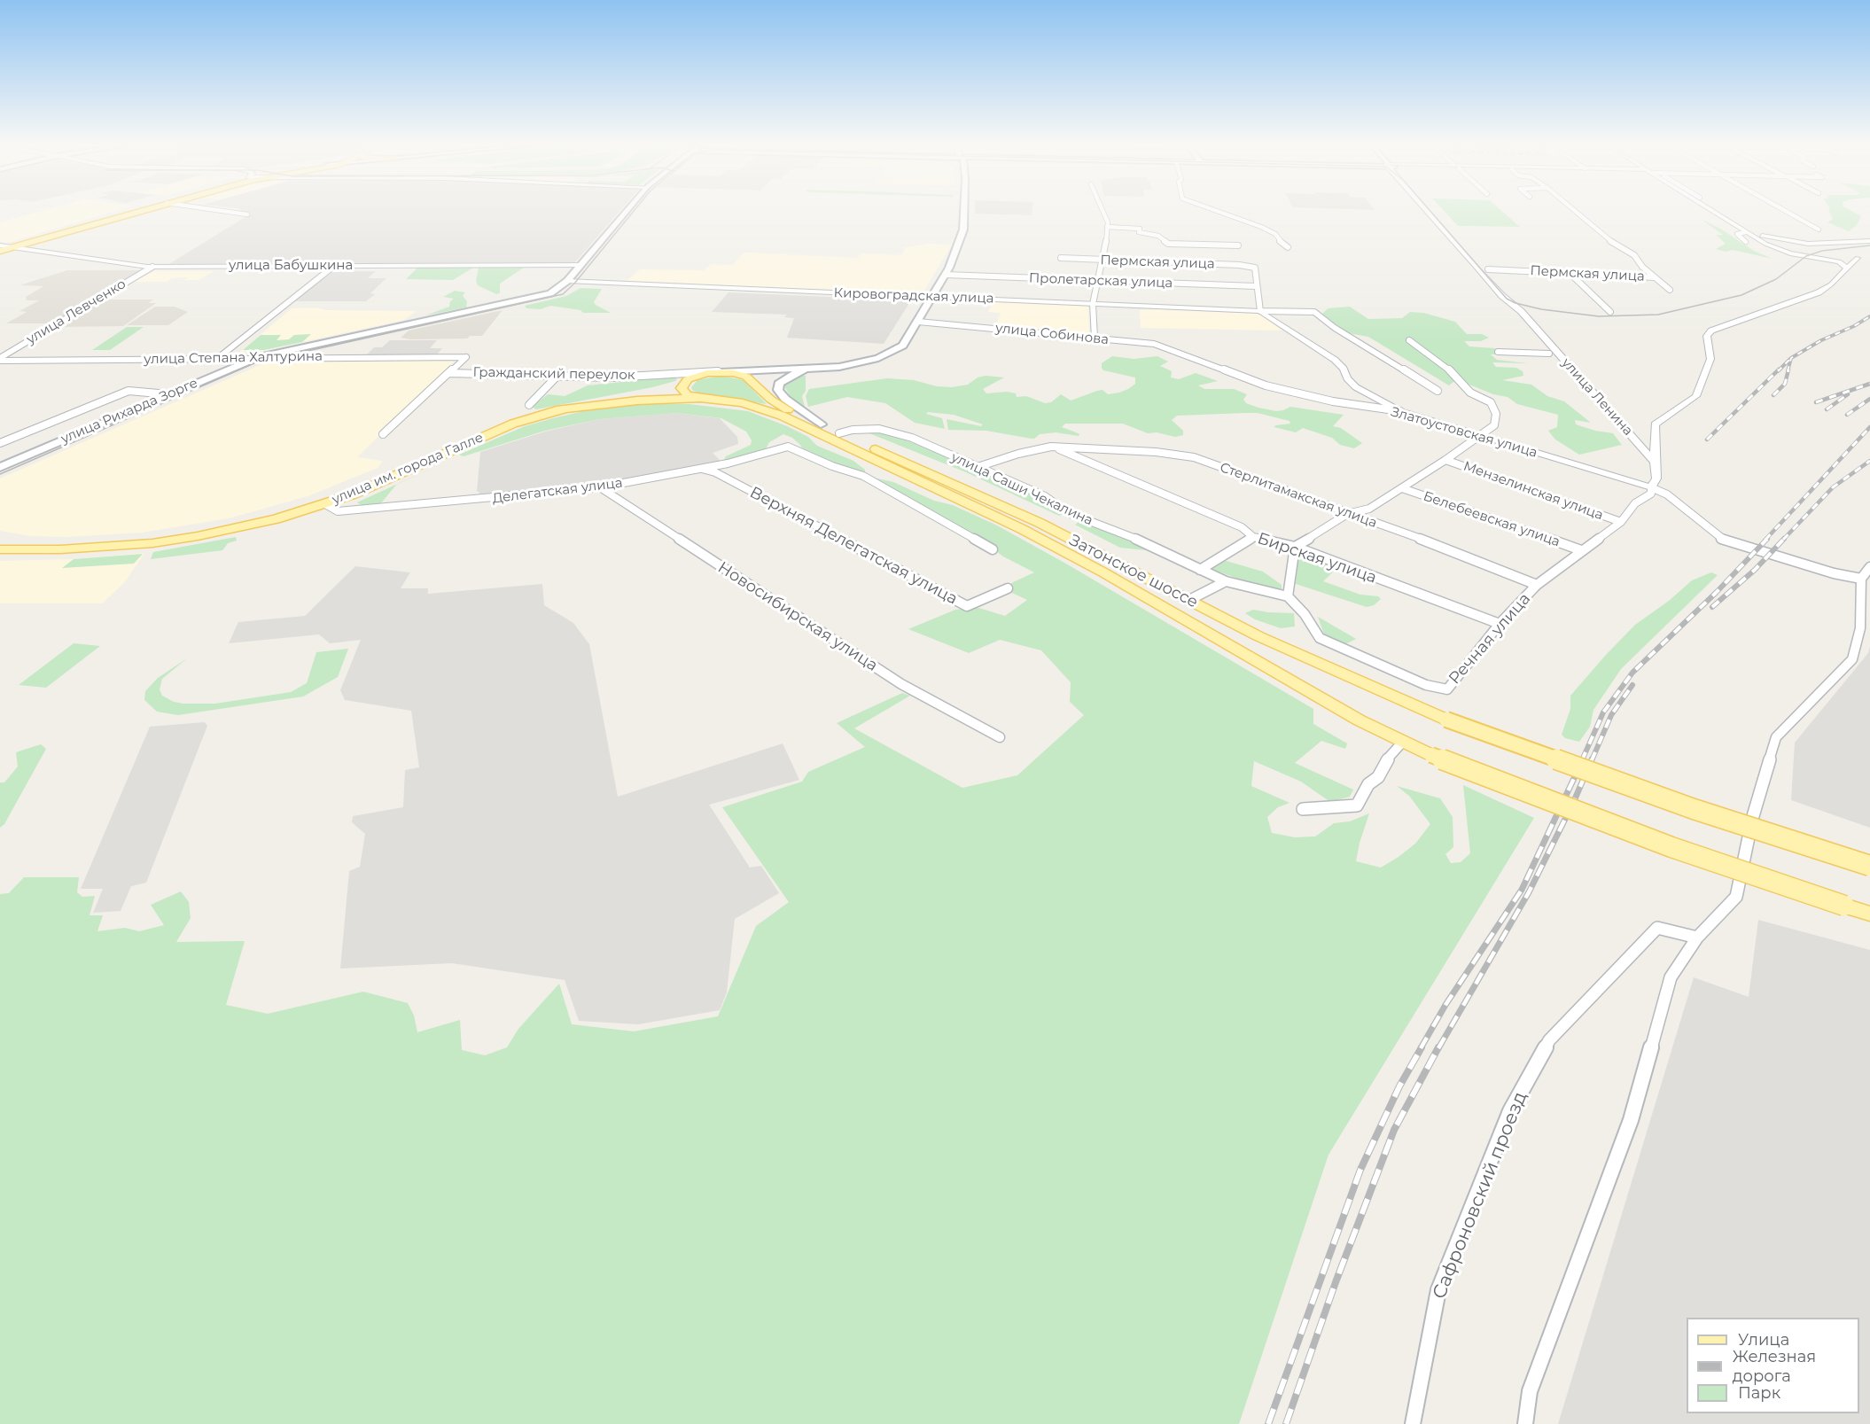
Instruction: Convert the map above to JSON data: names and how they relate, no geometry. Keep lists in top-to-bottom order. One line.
{"streets":{"main road":["улица Рихарда Зорге","улица им. города Галле","Затонское шоссе"],"street":["Пермская улица","улица Бабушкина","Пролетарская улица","Кировоградская улица","улица Левченко","улица Собинова","улица Степана Халтурина","Гражданский переулок","улица Ленина","Златоустовская улица","улица Саши Чекалина","Делегатская улица","Мензелинская улица","Стерлитамакская улица","Белебеевская улица","Верхняя Делегатская улица","Бирская улица","Новосибирская улица","Речная улица","Сафроновский проезд"]},"crossings":[["Пермская улица","Пролетарская улица"],["Пермская улица","улица Ленина"],["улица Бабушкина","улица Левченко"],["Кировоградская улица","улица Рихарда Зорге"],["улица Левченко","улица Степана Халтурина"],["улица Собинова","Златоустовская улица"],["улица Степана Халтурина","Гражданский переулок"],["улица Степана Халтурина","улица Рихарда Зорге"],["Гражданский переулок","улица им. города Галле"],["Гражданский переулок","Затонское шоссе"],["Златоустовская улица","Речная улица"],["улица им. города Галле","Делегатская улица"],["улица им. города Галле","Затонское шоссе"],["улица Саши Чекалина","Стерлитамакская улица"],["улица Саши Чекалина","Затонское шоссе"],["улица Саши Чекалина","Речная улица"],["Делегатская улица","Верхняя Делегатская улица"],["Делегатская улица","Новосибирская улица"],["Мензелинская улица","Речная улица"],["Стерлитамакская улица","Бирская улица"],["Стерлитамакская улица","Речная улица"],["Белебеевская улица","Речная улица"],["Бирская улица","Речная улица"]],"legend":["Улица","Железная дорога","Парк"]}
